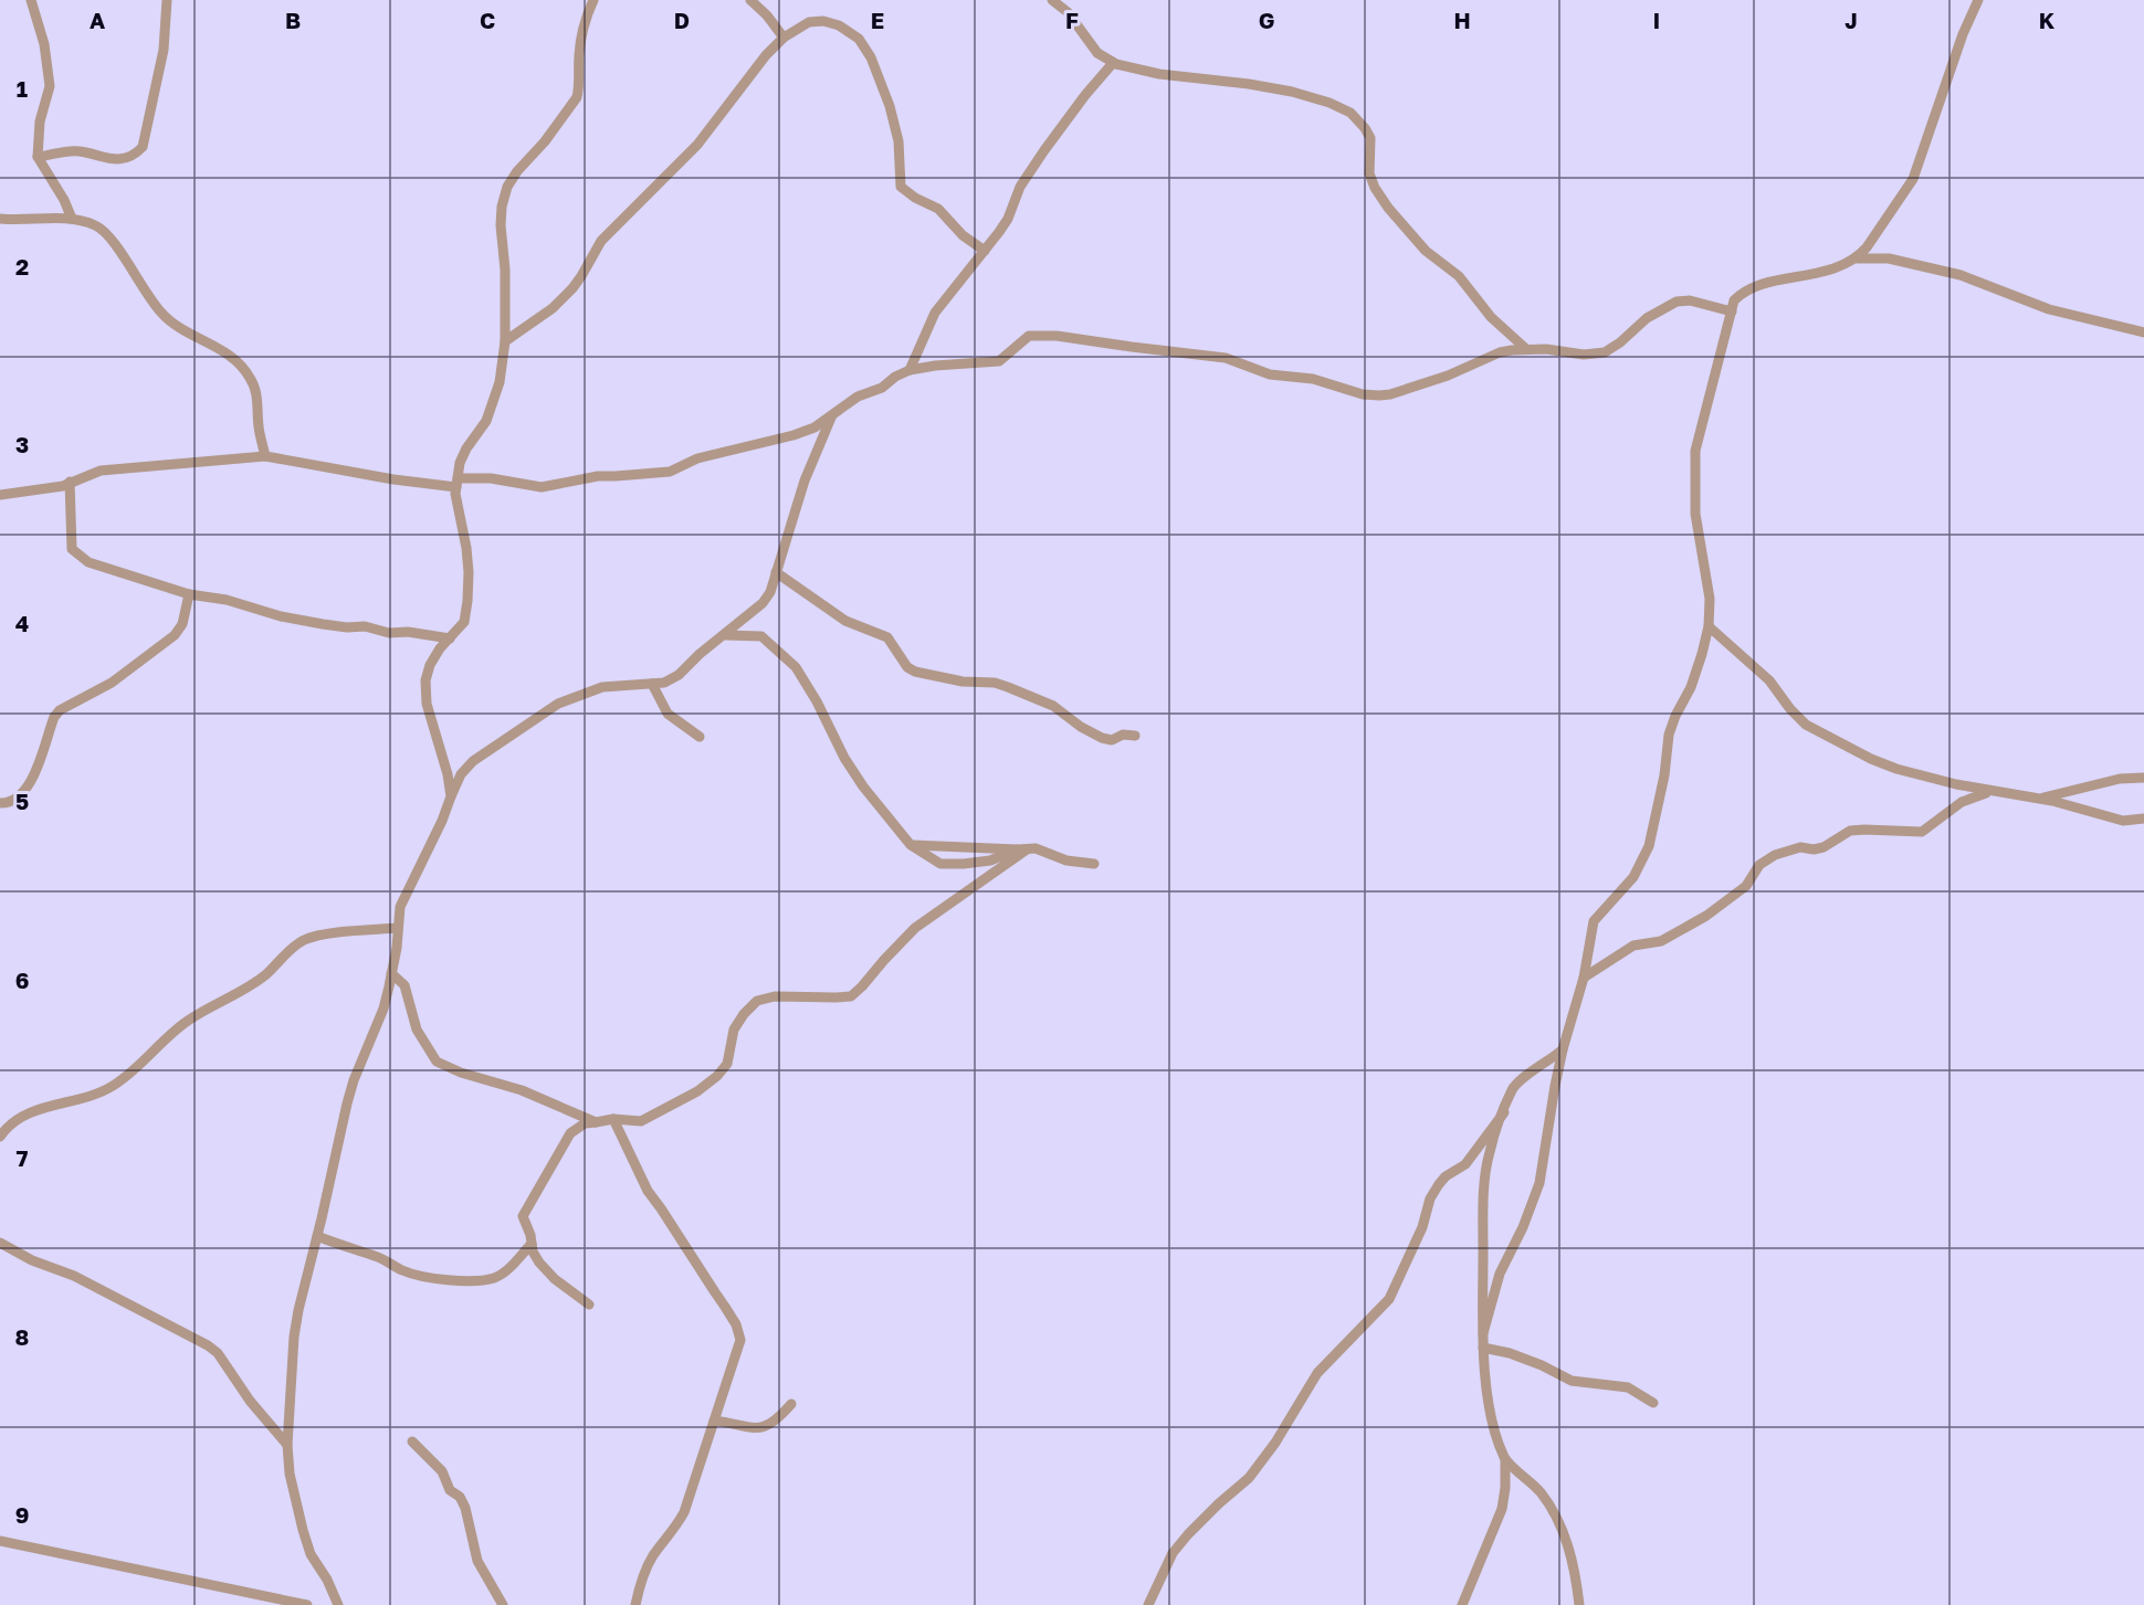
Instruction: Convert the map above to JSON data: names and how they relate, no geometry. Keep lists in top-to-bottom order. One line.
{"grid":{"columns":["A","B","C","D","E","F","G","H","I","J","K"],"rows":["1","2","3","4","5","6","7","8","9"]}}
